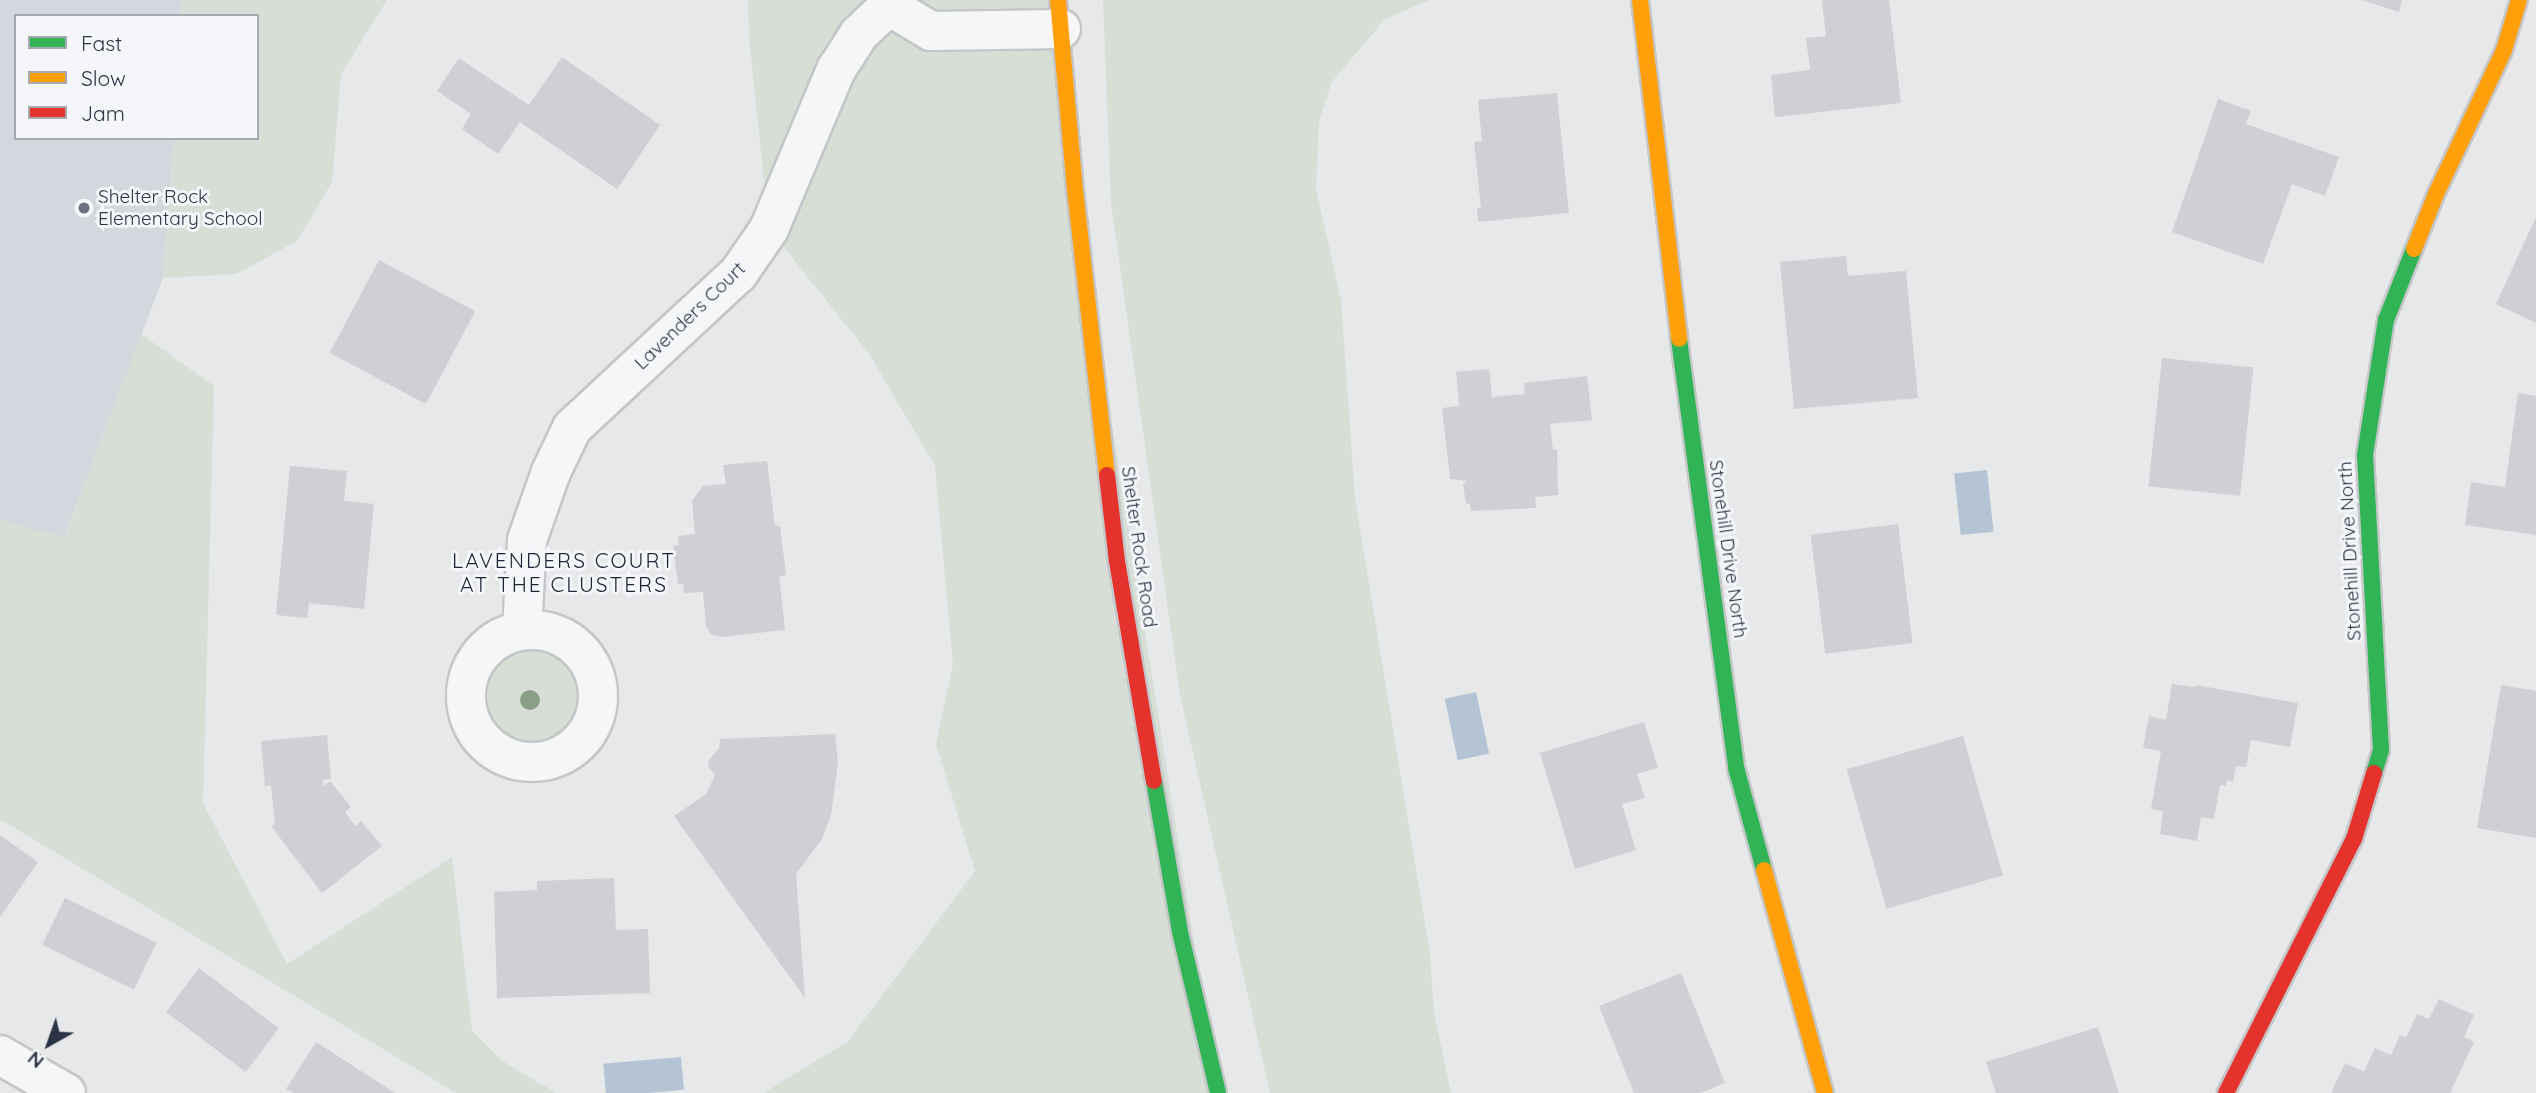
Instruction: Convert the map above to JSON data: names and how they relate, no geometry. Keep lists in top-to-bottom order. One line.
{"streets":{"street":["Lavenders Court","Shelter Rock Road","Stonehill Drive North"]},"crossings":[["Lavenders Court","Shelter Rock Road"]],"districts":["LAVENDERS COURT AT THE CLUSTERS"],"places":["Shelter Rock Elementary School"],"legend":["Fast","Slow","Jam"],"north":"bottom left"}
